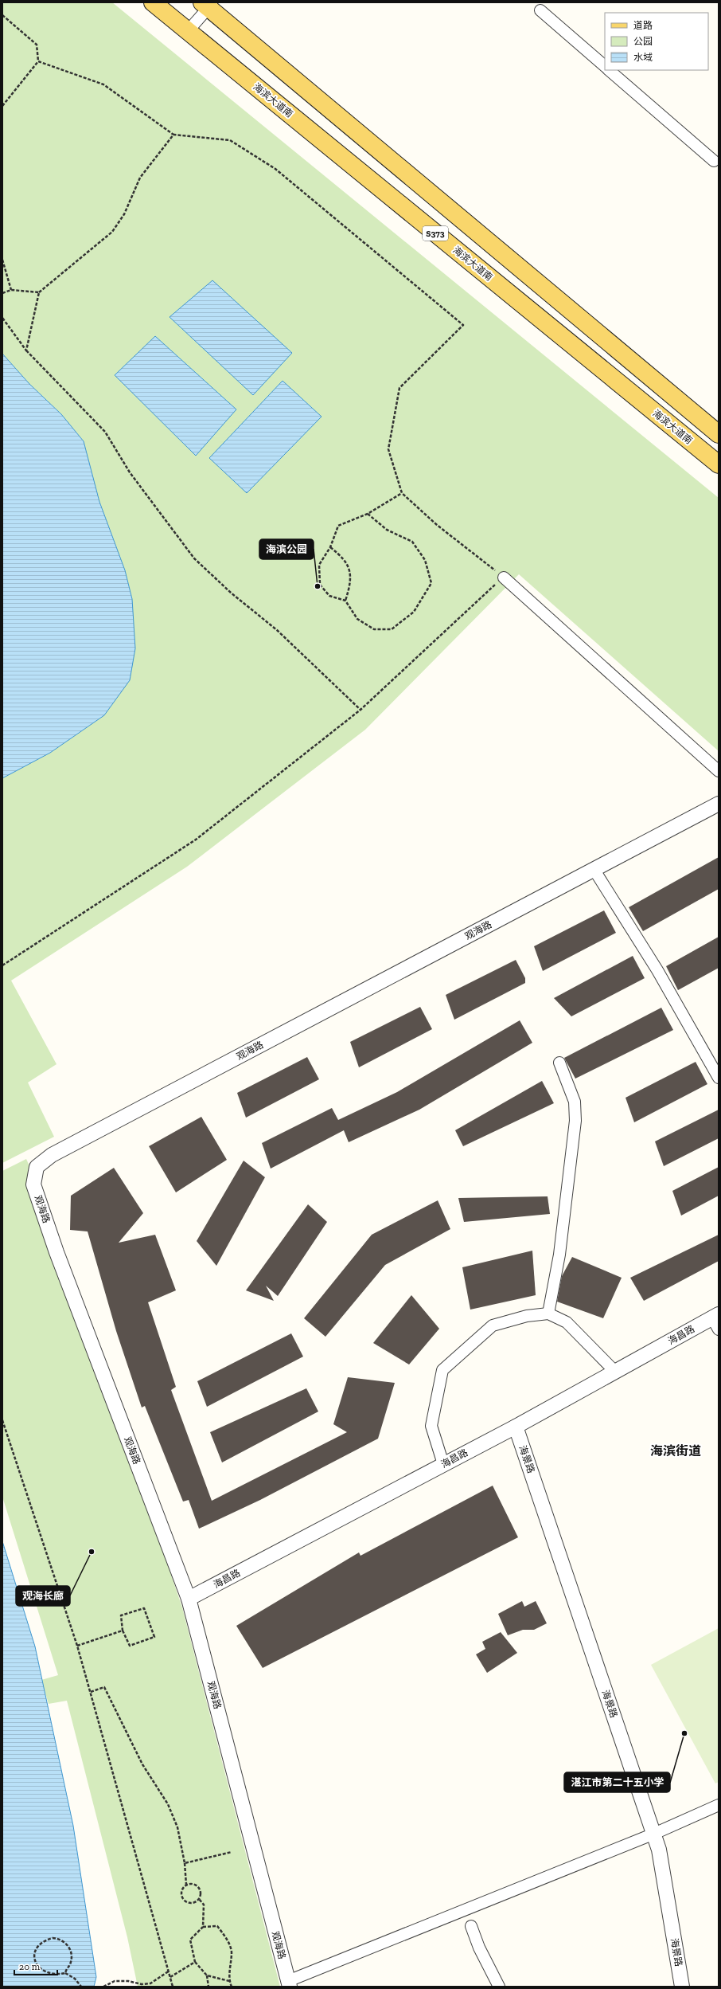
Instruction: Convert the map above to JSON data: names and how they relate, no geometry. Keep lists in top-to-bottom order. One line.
{"streets":{"main road":["海滨大道南","S373"],"street":["观海路","海昌路","海景路"]},"crossings":[["观海路","海昌路"],["海昌路","海景路"]],"districts":["海滨街道"],"places":["海滨公园","观海长廊","湛江市第二十五小学"],"legend":["道路","公园","水域"],"scale_bar":"20 m"}
